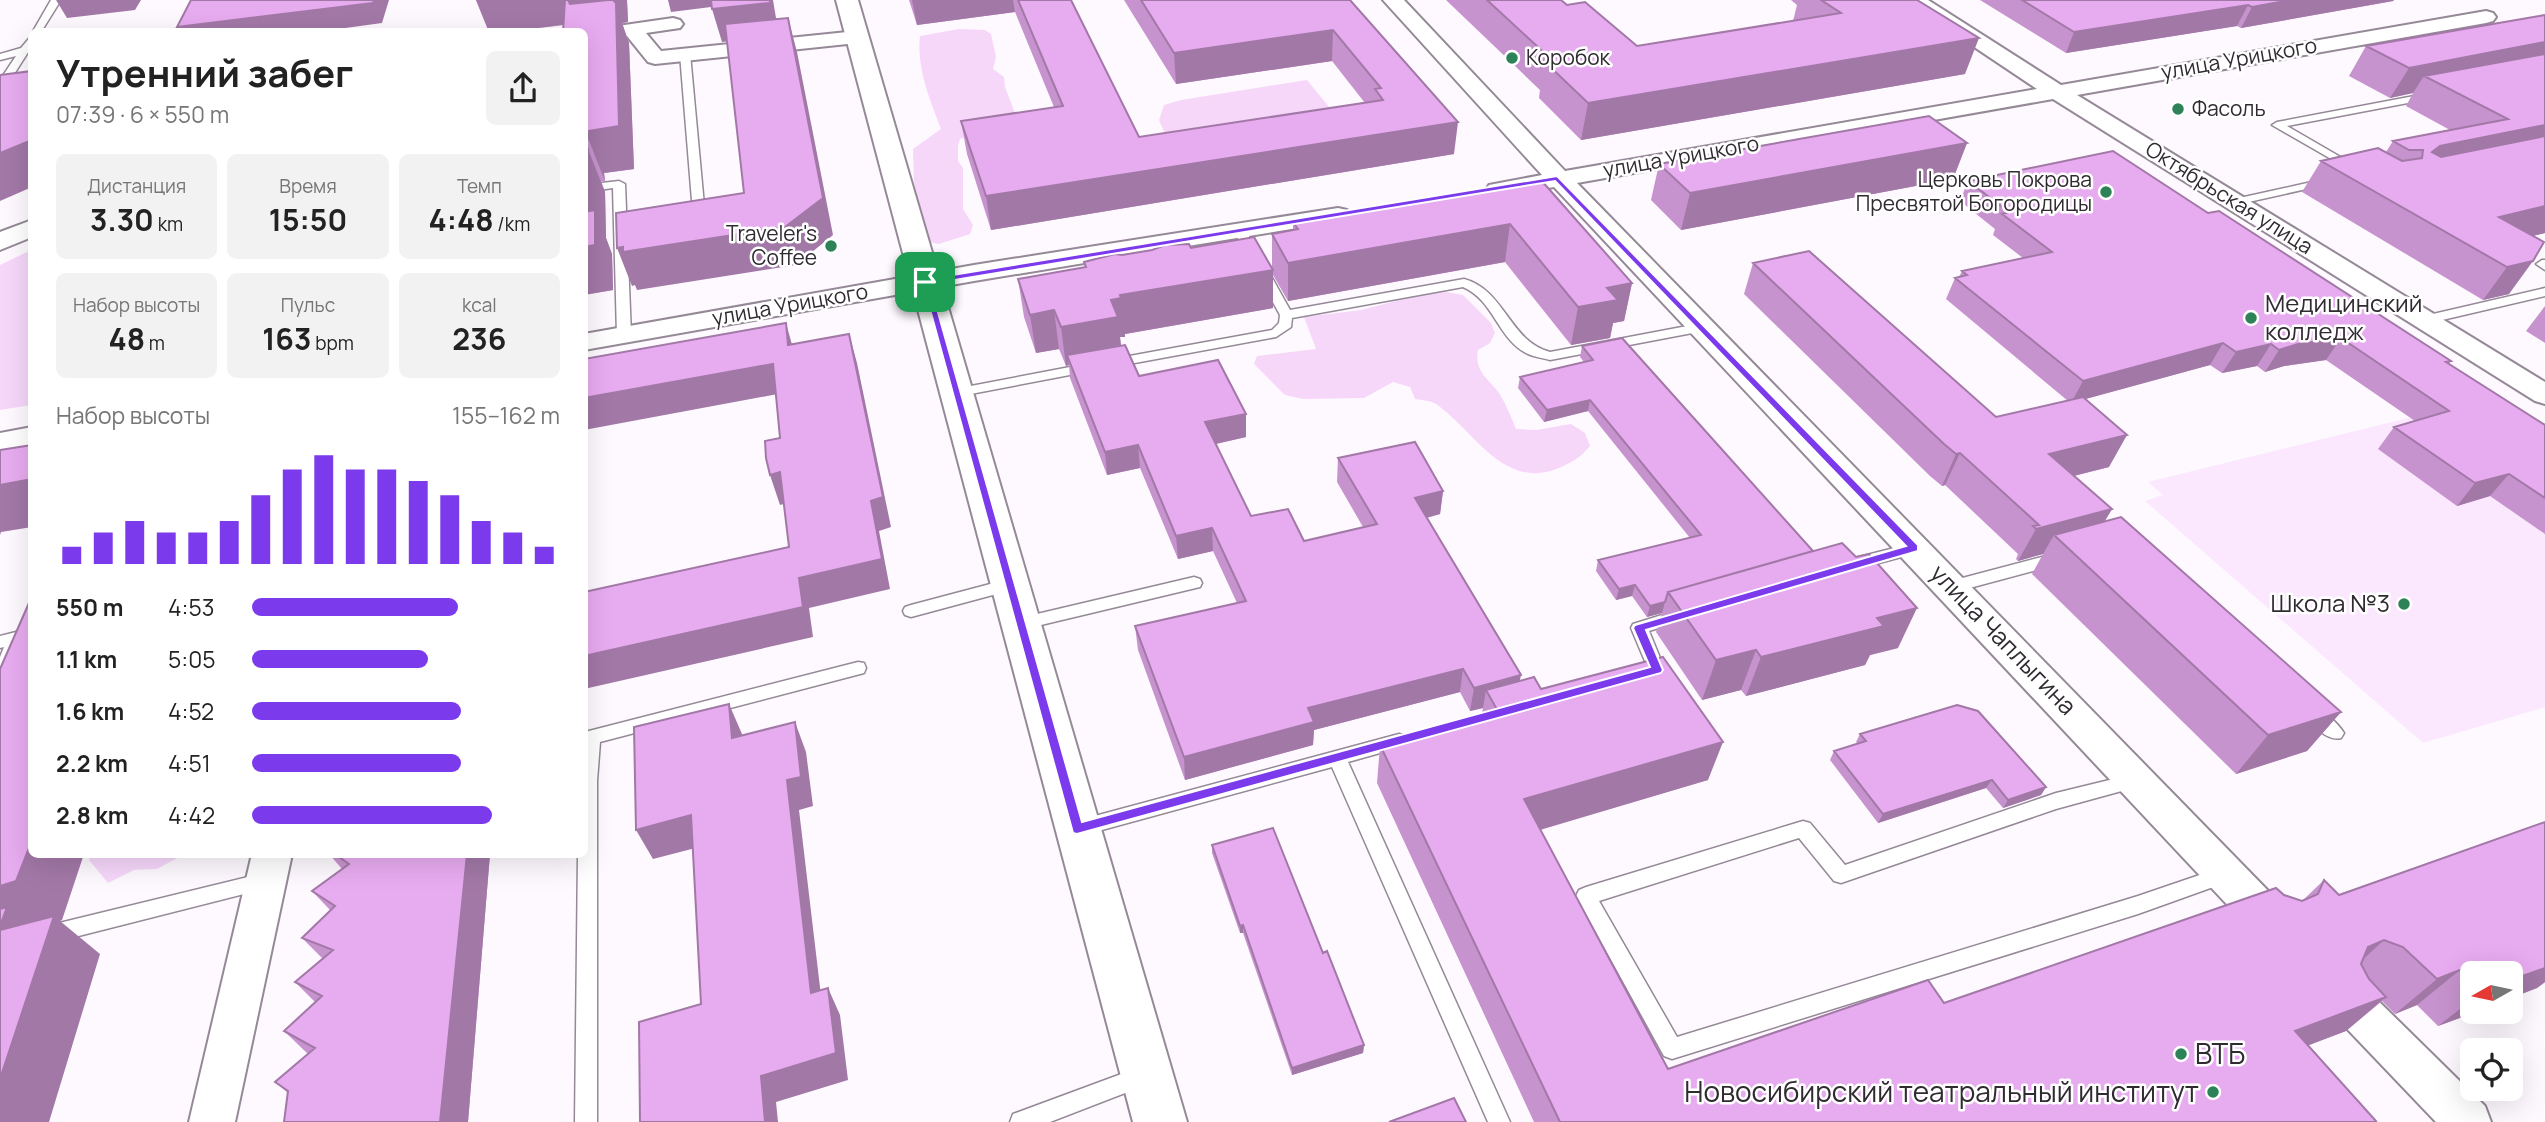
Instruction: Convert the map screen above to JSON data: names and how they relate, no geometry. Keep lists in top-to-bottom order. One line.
{"streets":{"street":["улица Урицкого","Октябрьская улица","улица Чаплыгина"]},"crossings":[["улица Урицкого","Октябрьская улица"],["улица Урицкого","улица Чаплыгина"]],"places":["Коробок","Фасоль","Церковь Покрова Пресвятой Богородицы","Traveler's Coffee","Медицинский колледж","Школа №3","ВТБ","Новосибирский театральный институт"],"north":"left","page":{"heading":["Утренний забег","07:39 · 6 × 550 m"],"stats":[["Дистанция","3.30 km"],["Время","15:50"],["Темп","4:48 /km"],["Набор высоты","48 m"],["Пульс","163 bpm"],["kcal","236"]],"chart":["Набор высоты","155–162 m"],"list":[{"name":"550 m","note":"4:53"},{"name":"1.1 km","note":"5:05"},{"name":"1.6 km","note":"4:52"},{"name":"2.2 km","note":"4:51"},{"name":"2.8 km","note":"4:42"}]}}
